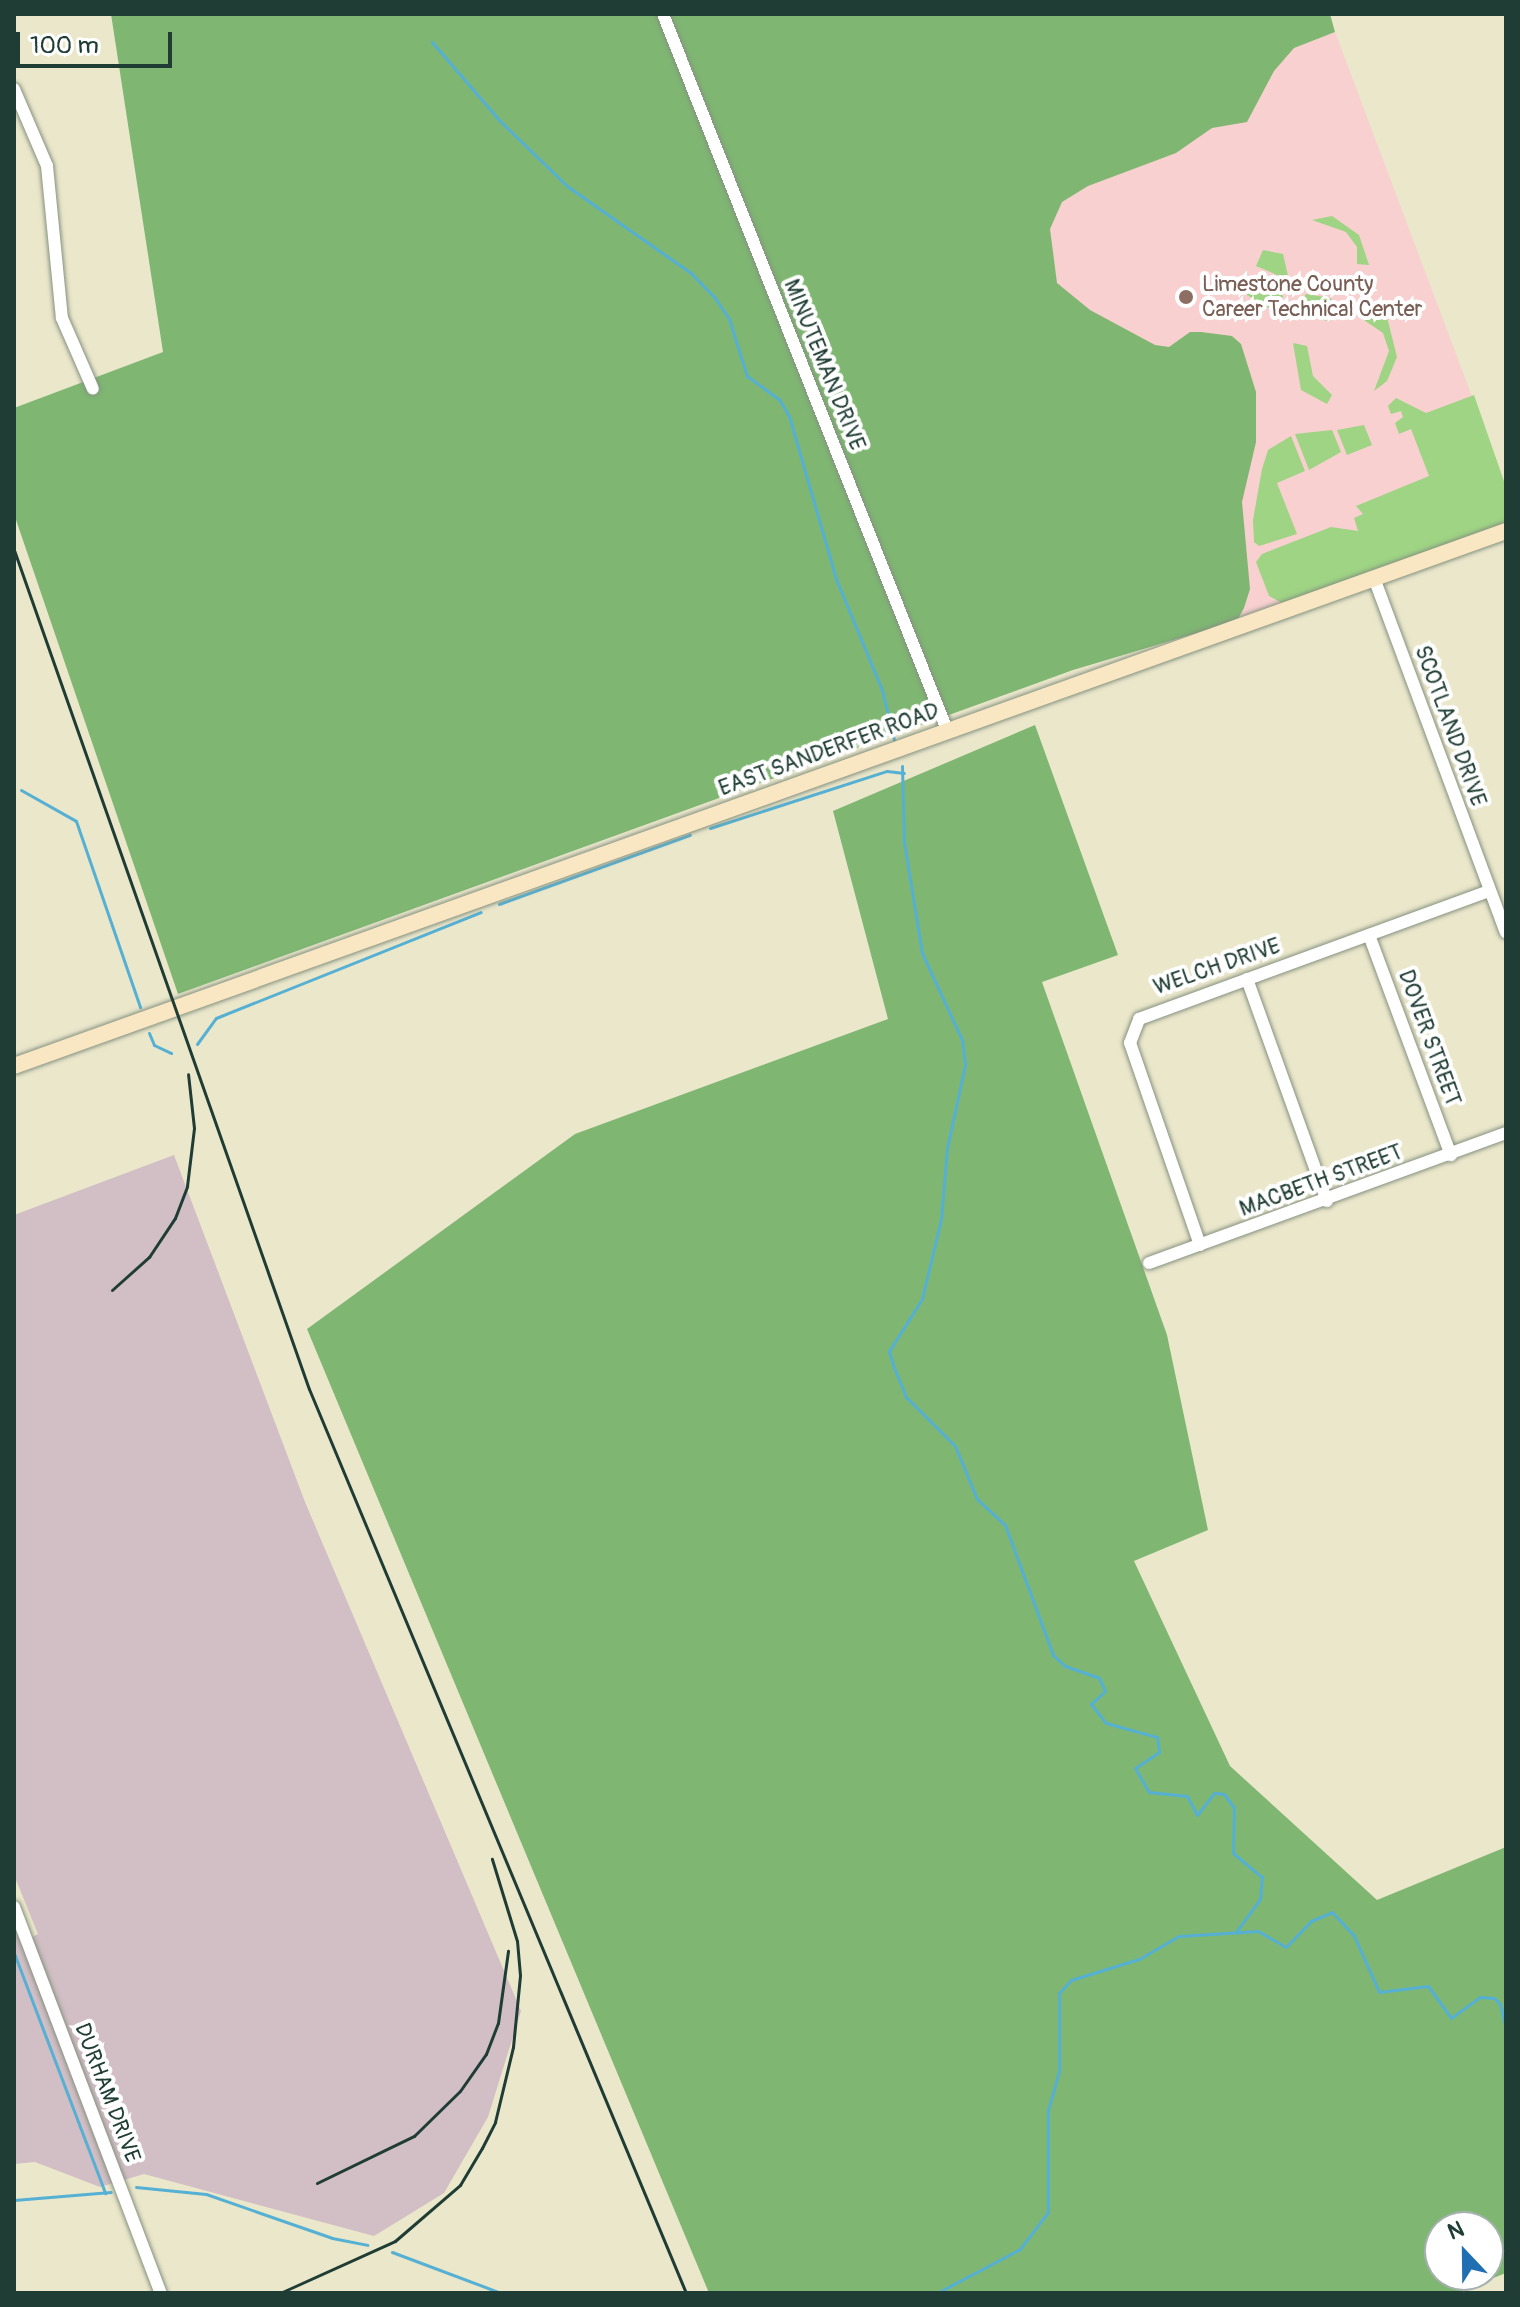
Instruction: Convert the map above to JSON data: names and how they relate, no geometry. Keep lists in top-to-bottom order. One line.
{"streets":{"street":["MINUTEMAN DRIVE","SCOTLAND DRIVE","EAST SANDERFER ROAD","WELCH DRIVE","DOVER STREET","MACBETH STREET","DURHAM DRIVE"]},"crossings":[["MINUTEMAN DRIVE","EAST SANDERFER ROAD"],["SCOTLAND DRIVE","EAST SANDERFER ROAD"],["SCOTLAND DRIVE","WELCH DRIVE"],["WELCH DRIVE","DOVER STREET"],["WELCH DRIVE","MACBETH STREET"],["DOVER STREET","MACBETH STREET"]],"places":["Limestone County Career Technical Center"],"scale_bar":"100 m","north":"top"}
